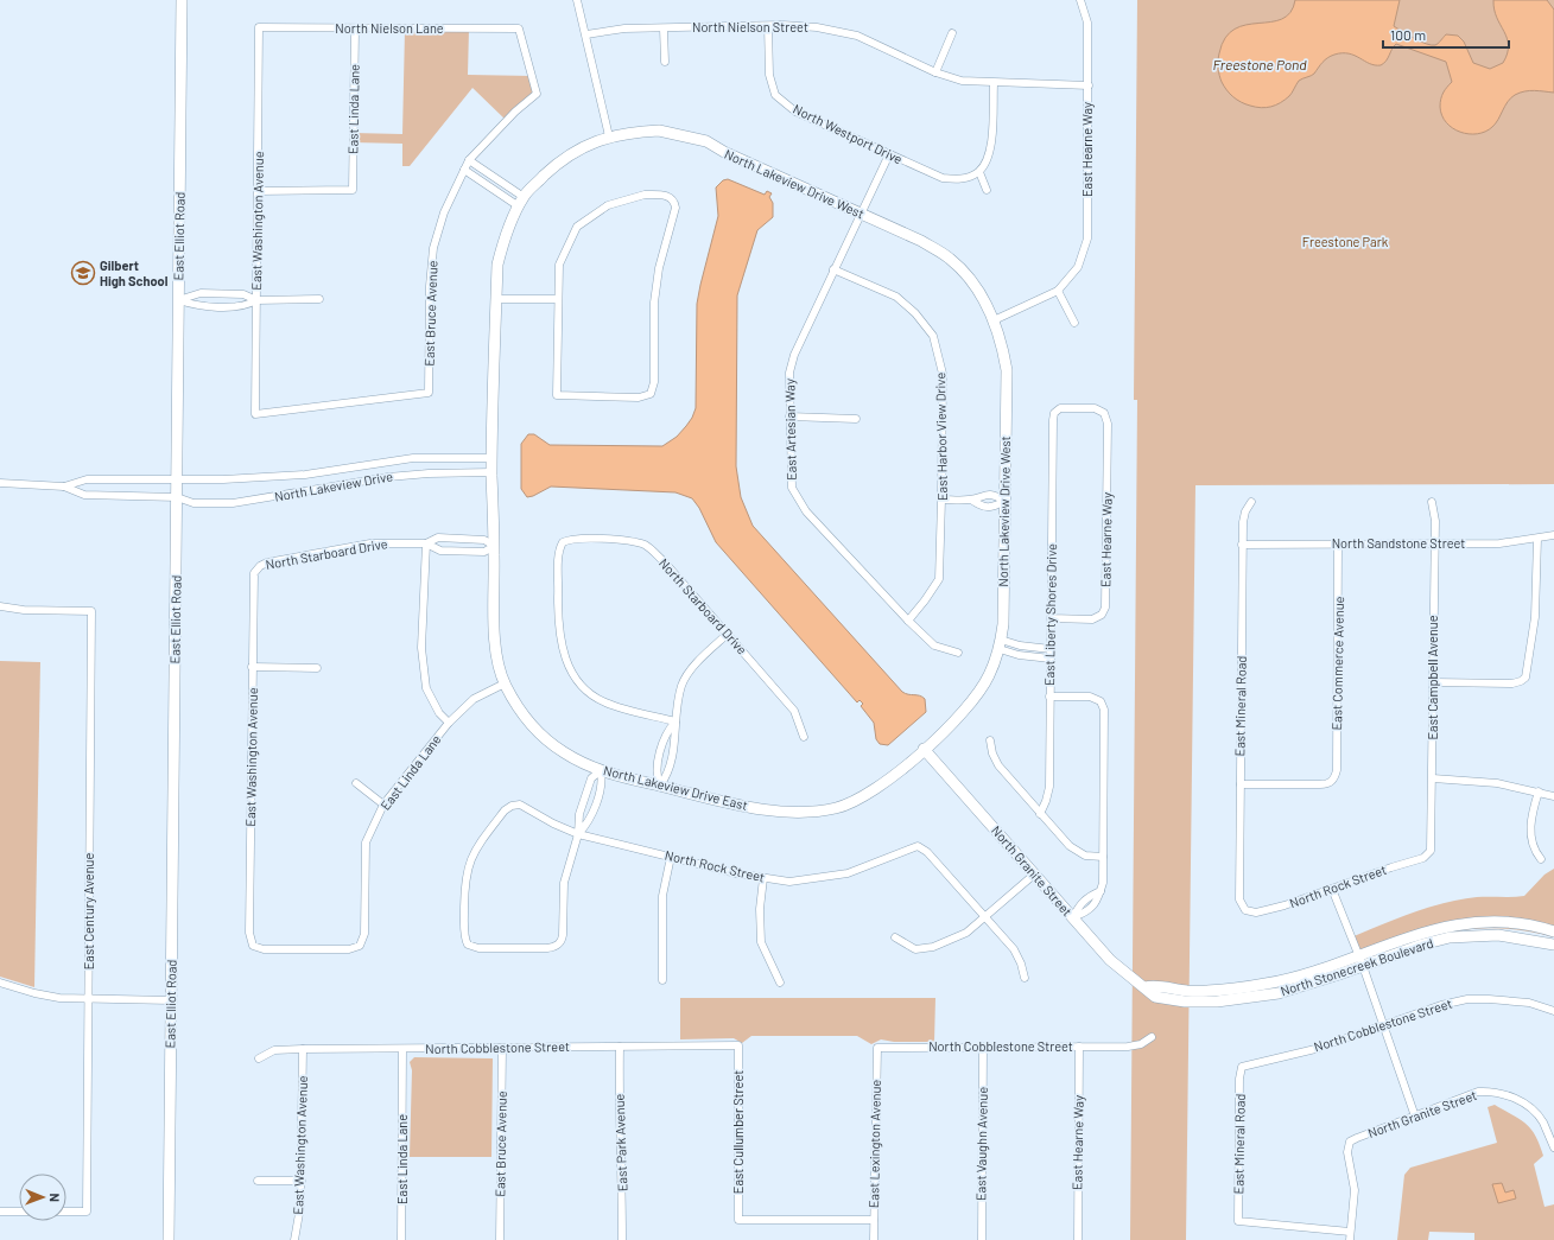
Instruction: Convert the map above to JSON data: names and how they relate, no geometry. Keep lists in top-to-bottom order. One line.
{"streets":{"street":["North Nielson Street","North Nielson Lane","East Linda Lane","North Westport Drive","East Hearne Way","North Lakeview Drive West","East Washington Avenue","East Elliot Road","East Bruce Avenue","East Artesian Way","East Harbor View Drive","North Lakeview Drive","North Sandstone Street","North Starboard Drive","East Liberty Shores Drive","East Commerce Avenue","East Campbell Avenue","East Mineral Road","North Lakeview Drive East","North Rock Street","North Granite Street","East Century Avenue","North Stonecreek Boulevard","North Cobblestone Street","East Cullumber Street","East Park Avenue","East Lexington Avenue","East Vaughn Avenue"]},"crossings":[["North Nielson Street","North Westport Drive"],["North Nielson Street","East Hearne Way"],["North Nielson Lane","East Linda Lane"],["North Nielson Lane","East Washington Avenue"],["North Nielson Lane","East Bruce Avenue"],["East Linda Lane","East Washington Avenue"],["East Linda Lane","North Lakeview Drive East"],["East Linda Lane","North Cobblestone Street"],["North Westport Drive","East Artesian Way"],["East Hearne Way","North Lakeview Drive West"],["East Hearne Way","East Liberty Shores Drive"],["East Hearne Way","North Cobblestone Street"],["North Lakeview Drive West","East Artesian Way"],["North Lakeview Drive West","North Lakeview Drive"],["North Lakeview Drive West","North Lakeview Drive East"],["East Washington Avenue","East Bruce Avenue"],["East Washington Avenue","North Starboard Drive"],["East Washington Avenue","North Cobblestone Street"],["East Elliot Road","North Lakeview Drive"],["East Bruce Avenue","North Cobblestone Street"],["East Artesian Way","East Harbor View Drive"],["North Lakeview Drive","North Lakeview Drive East"],["North Sandstone Street","East Commerce Avenue"],["North Sandstone Street","East Campbell Avenue"],["North Sandstone Street","East Mineral Road"],["North Starboard Drive","North Lakeview Drive East"],["East Commerce Avenue","East Mineral Road"],["East Campbell Avenue","North Rock Street"],["East Mineral Road","North Rock Street"],["East Mineral Road","North Granite Street"],["East Mineral Road","North Cobblestone Street"],["North Lakeview Drive East","North Granite Street"],["North Granite Street","North Stonecreek Boulevard"],["North Cobblestone Street","East Cullumber Street"],["North Cobblestone Street","East Park Avenue"],["North Cobblestone Street","East Lexington Avenue"],["North Cobblestone Street","East Vaughn Avenue"],["East Cullumber Street","East Lexington Avenue"]],"water":["Freestone Pond"],"parks":["Freestone Park"],"places":{"school or university":["Gilbert High School"]},"scale_bar":"100 m","north":"right"}
